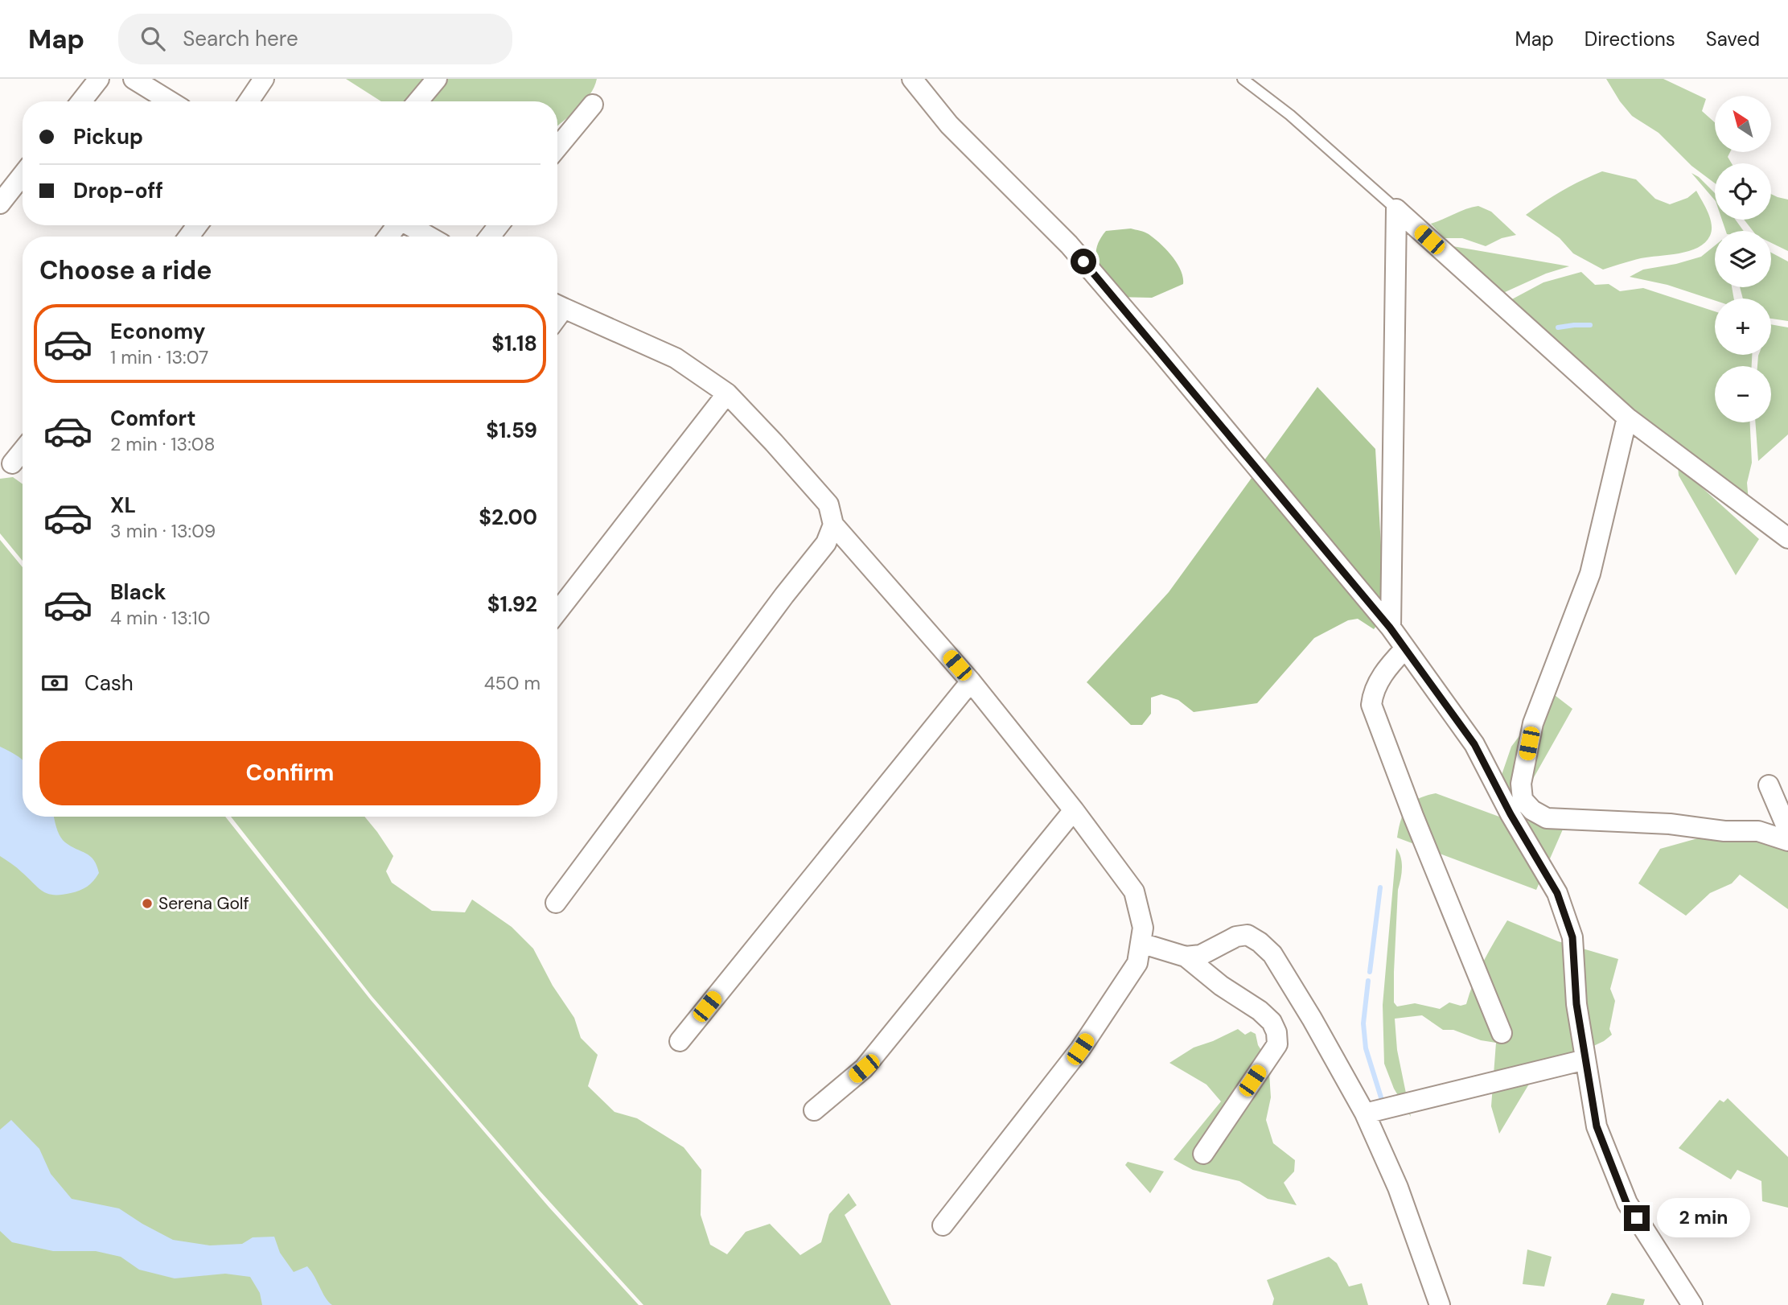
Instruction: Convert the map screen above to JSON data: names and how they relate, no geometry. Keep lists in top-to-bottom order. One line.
{"places":["Serena Golf"],"north":"top left","page":{"header":"Map","search":"Search here","nav":["Map","Directions","Saved"],"map_buttons":["+","−"],"banner":["Pickup","Drop-off"],"heading":"Choose a ride","list":[{"name":"Economy","note":"1 min · 13:07","value":"$1.18"},{"name":"Comfort","note":"2 min · 13:08","value":"$1.59"},{"name":"XL","note":"3 min · 13:09","value":"$2.00"},{"name":"Black","note":"4 min · 13:10","value":"$1.92"}],"pay":["Cash","450 m"],"buttons":"Confirm","bubble":"2 min"}}
